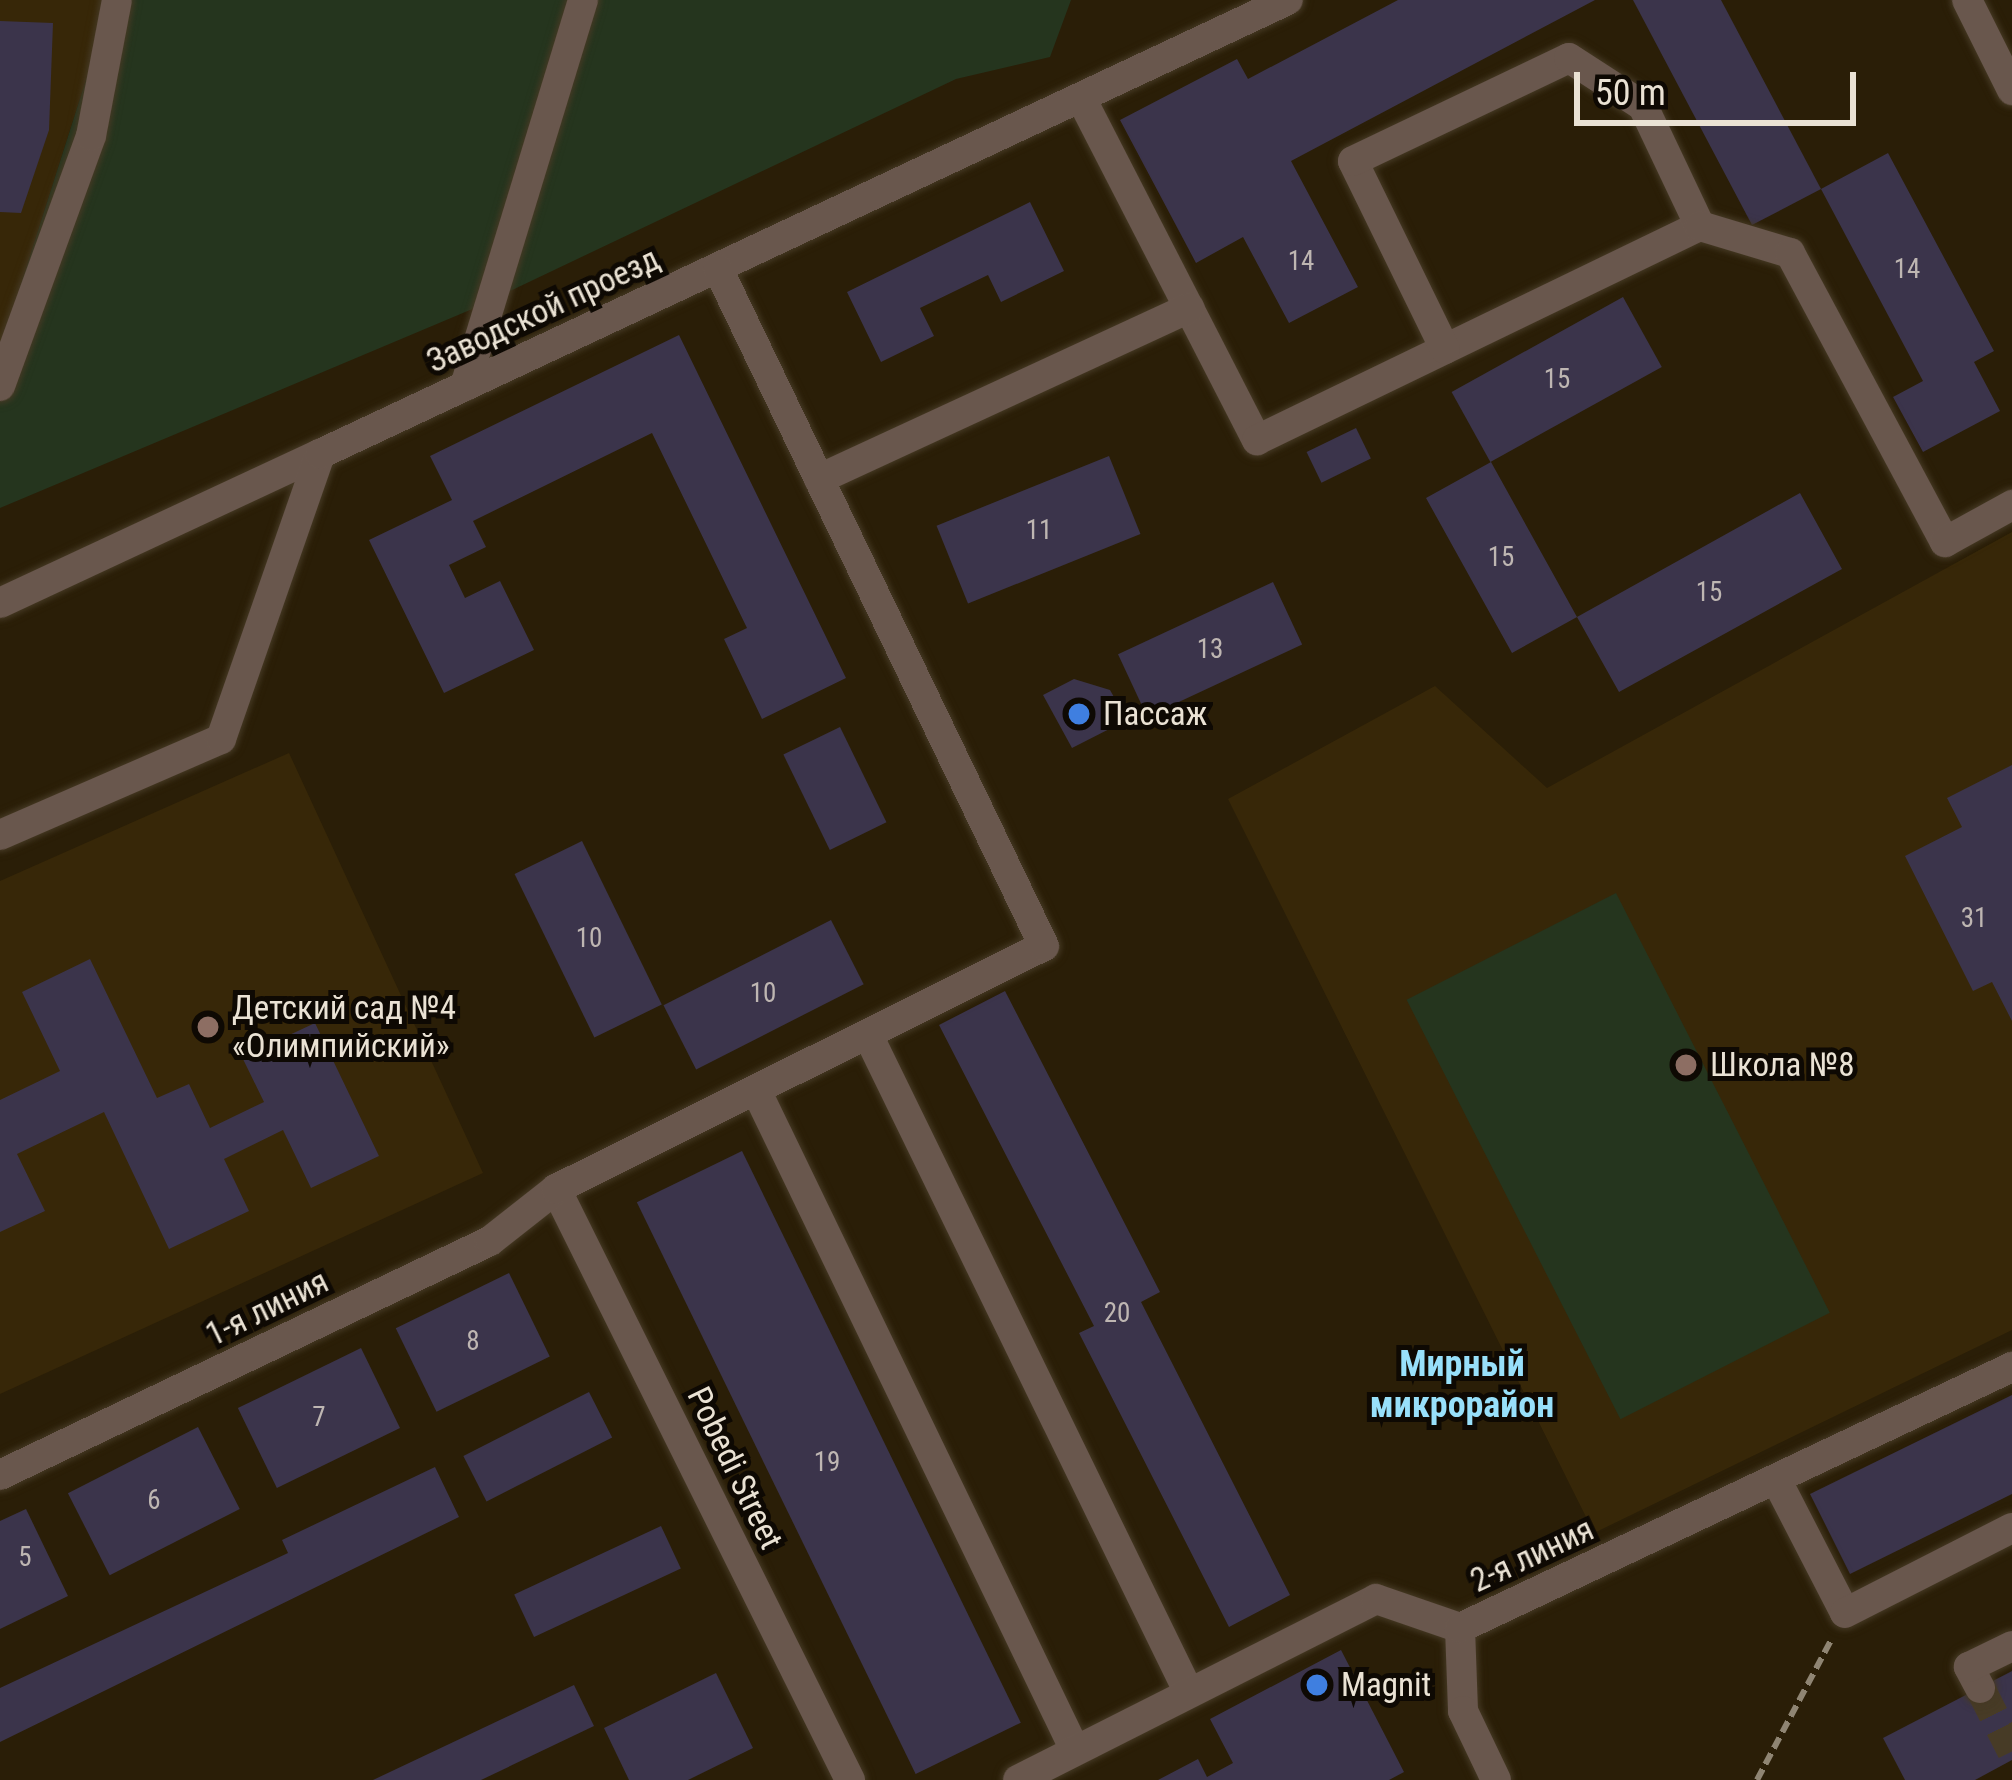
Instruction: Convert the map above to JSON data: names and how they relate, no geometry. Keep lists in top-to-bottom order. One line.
{"streets":{"street":["Заводской проезд","1-я линия","Pobedi Street","2-я линия"]},"crossings":[["1-я линия","Pobedi Street"]],"districts":["Мирный микрорайон"],"places":["Пассаж","Детский сад №4 «Олимпийский»","Школа №8","Magnit"],"house_numbers":["14","14","15","11","15","15","13","31","10","10","20","8","7","19","6","5"],"scale_bar":"50 m"}
